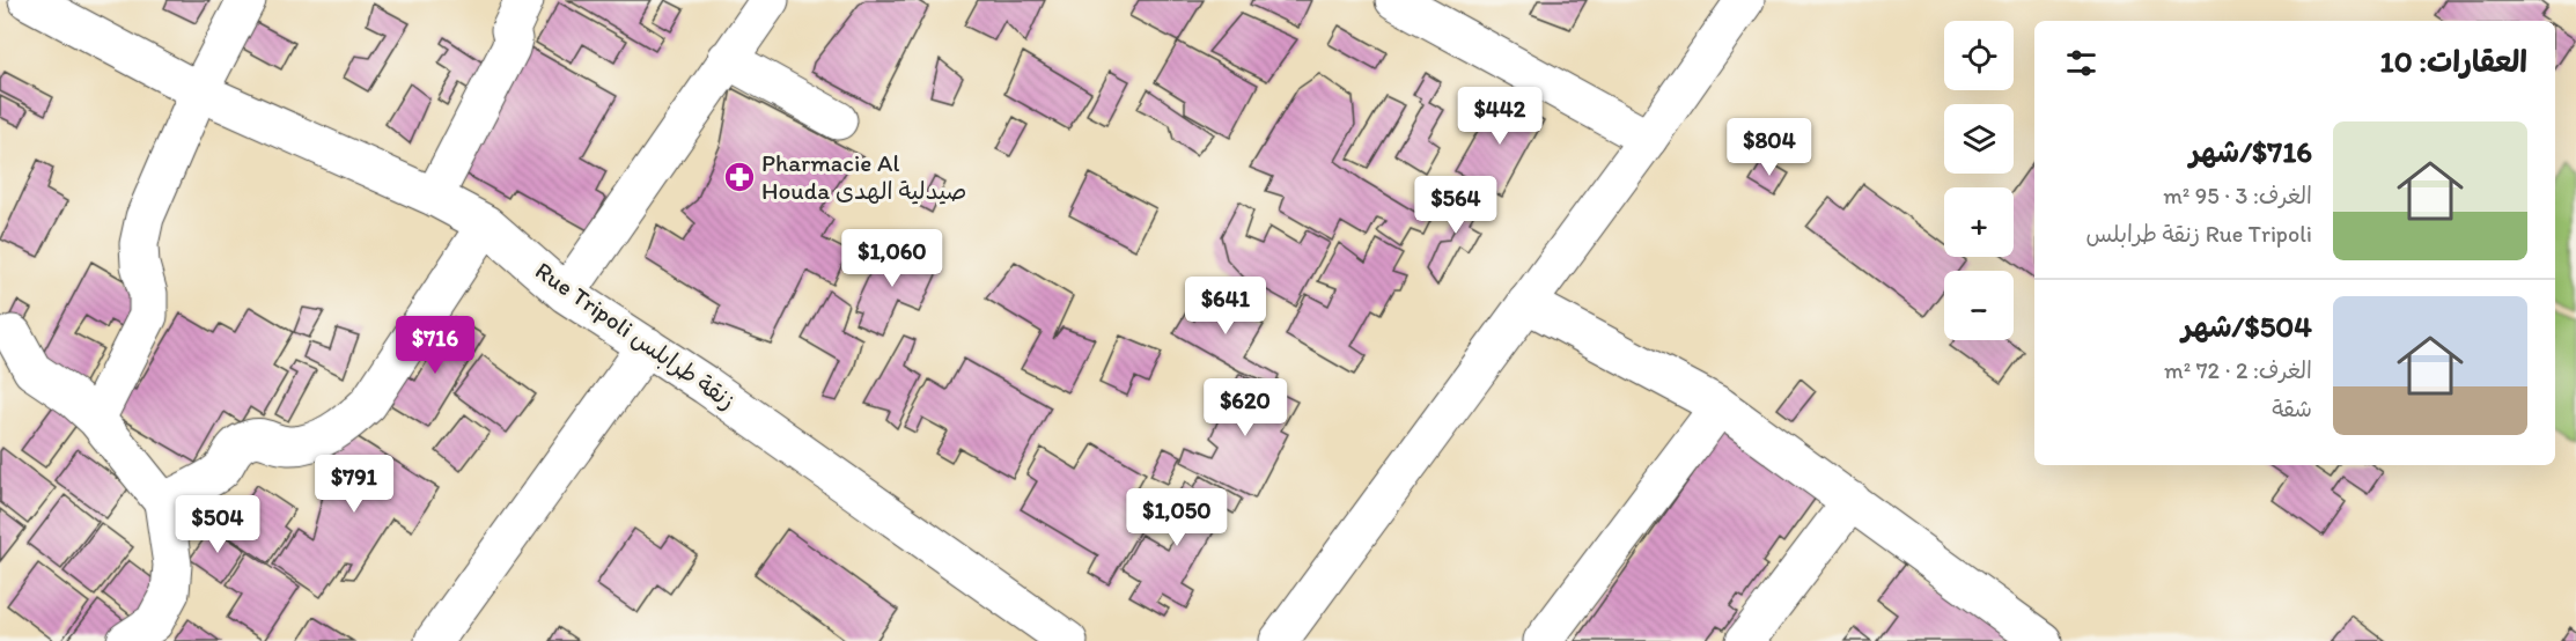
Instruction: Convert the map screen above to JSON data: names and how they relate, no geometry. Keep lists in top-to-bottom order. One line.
{"streets":{"street":["Rue Tripoli زنقة طرابلس"]},"places":{"pharmacy":["Pharmacie Al Houda صيدلية الهدى"]},"page":{"map_buttons":["+","−"],"heading":"العقارات: 10","price":["$442","$804","$564","$1,060","$641","$716","$620","$791","$1,050","$504"],"list":[{"name":"$716/شهر","note":"الغرف: 3 · 95 m² · Rue Tripoli زنقة طرابلس"},{"name":"$504/شهر","note":"الغرف: 2 · 72 m² · شقة"}]}}
